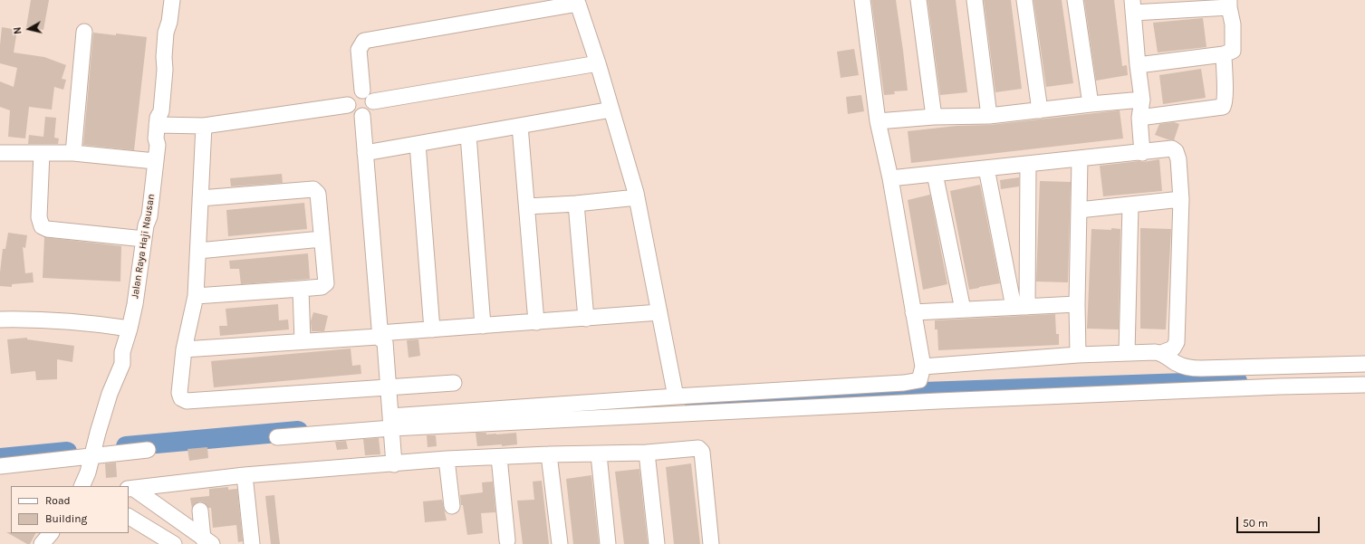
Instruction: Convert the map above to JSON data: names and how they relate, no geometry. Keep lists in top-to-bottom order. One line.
{"streets":{"street":["Jalan Raya Haji Nausan"]},"legend":["Road","Building"],"scale_bar":"50 m","north":"left"}
